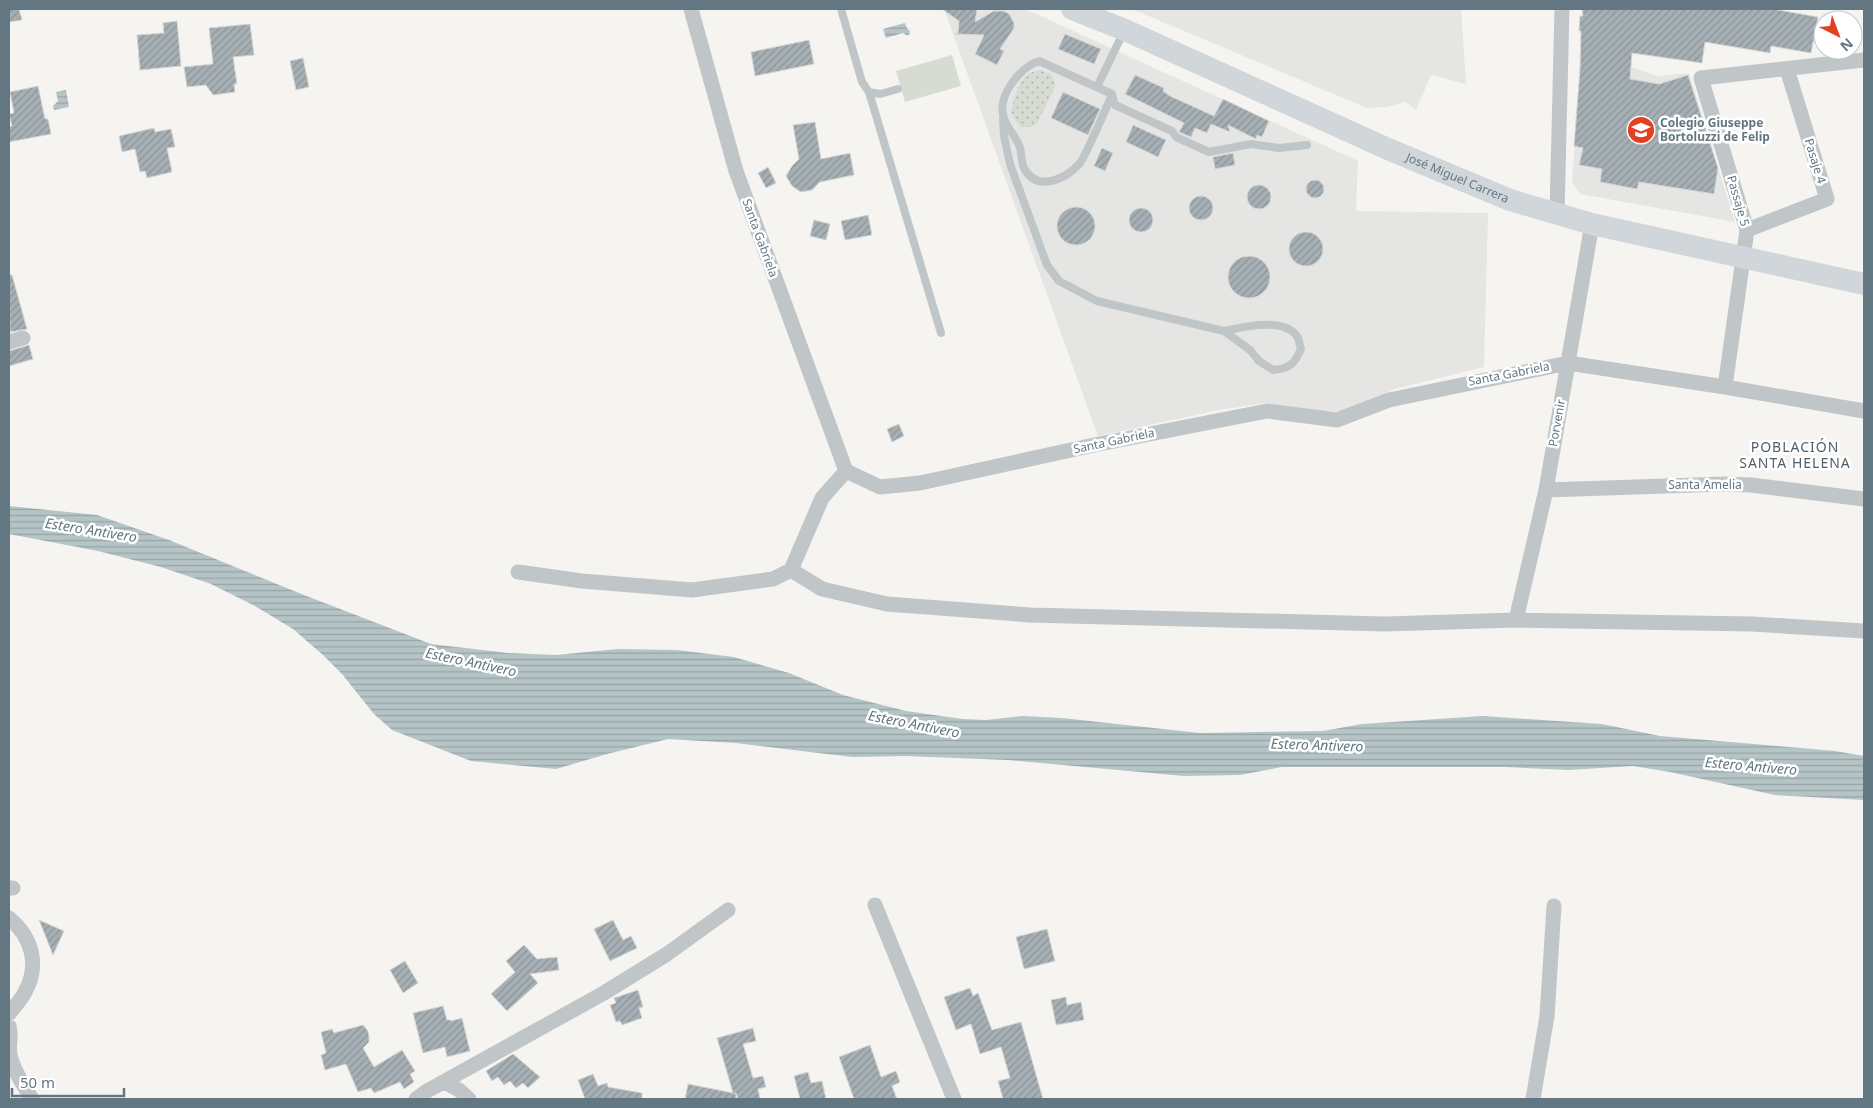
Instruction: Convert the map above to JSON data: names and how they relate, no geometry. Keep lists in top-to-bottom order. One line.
{"streets":{"street":["Pasaje 4","José Miguel Carrera","Passaje 5","Santa Gabriela","Porvenir","Santa Amelia"]},"crossings":[["Pasaje 4","Passaje 5"],["José Miguel Carrera","Passaje 5"],["José Miguel Carrera","Porvenir"],["Passaje 5","Santa Gabriela"],["Santa Gabriela","Porvenir"],["Porvenir","Santa Amelia"]],"districts":["POBLACIÓN SANTA HELENA"],"water":["Estero Antivero"],"places":{"school or university":["Colegio Giuseppe Bortoluzzi de Felip"]},"scale_bar":"50 m","north":"bottom right"}
